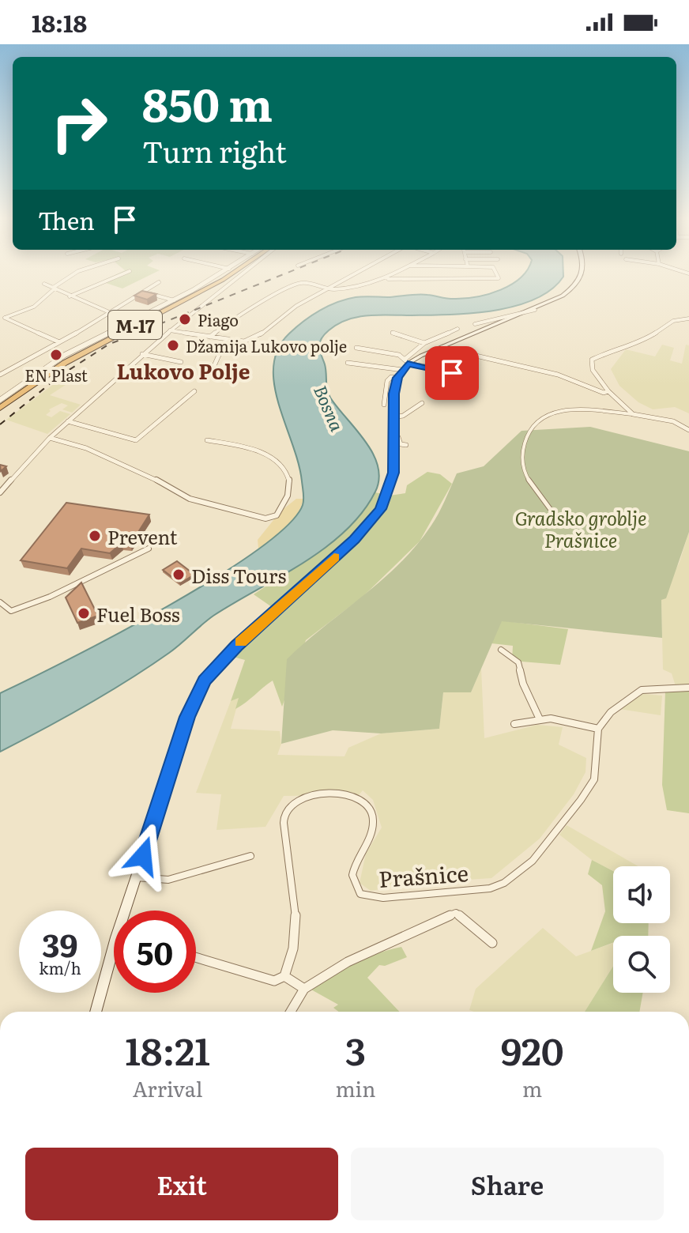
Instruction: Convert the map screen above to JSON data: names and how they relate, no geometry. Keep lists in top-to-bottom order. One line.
{"streets":{"highway":["M-17"],"street":["Prašnice"]},"districts":["Lukovo Polje"],"water":["Bosna"],"parks":["Gradsko groblje Prašnice"],"places":["Piago","Džamija Lukovo polje","EN Plast","Prevent","Diss Tours","Fuel Boss"],"page":{"status":"18:18","turn":["850 m","Turn right"],"then":"Then","speed":"39 km/h","limit":"50","eta":["18:21","Arrival","3","min","920","m"],"buttons":["Exit","Share"]}}
